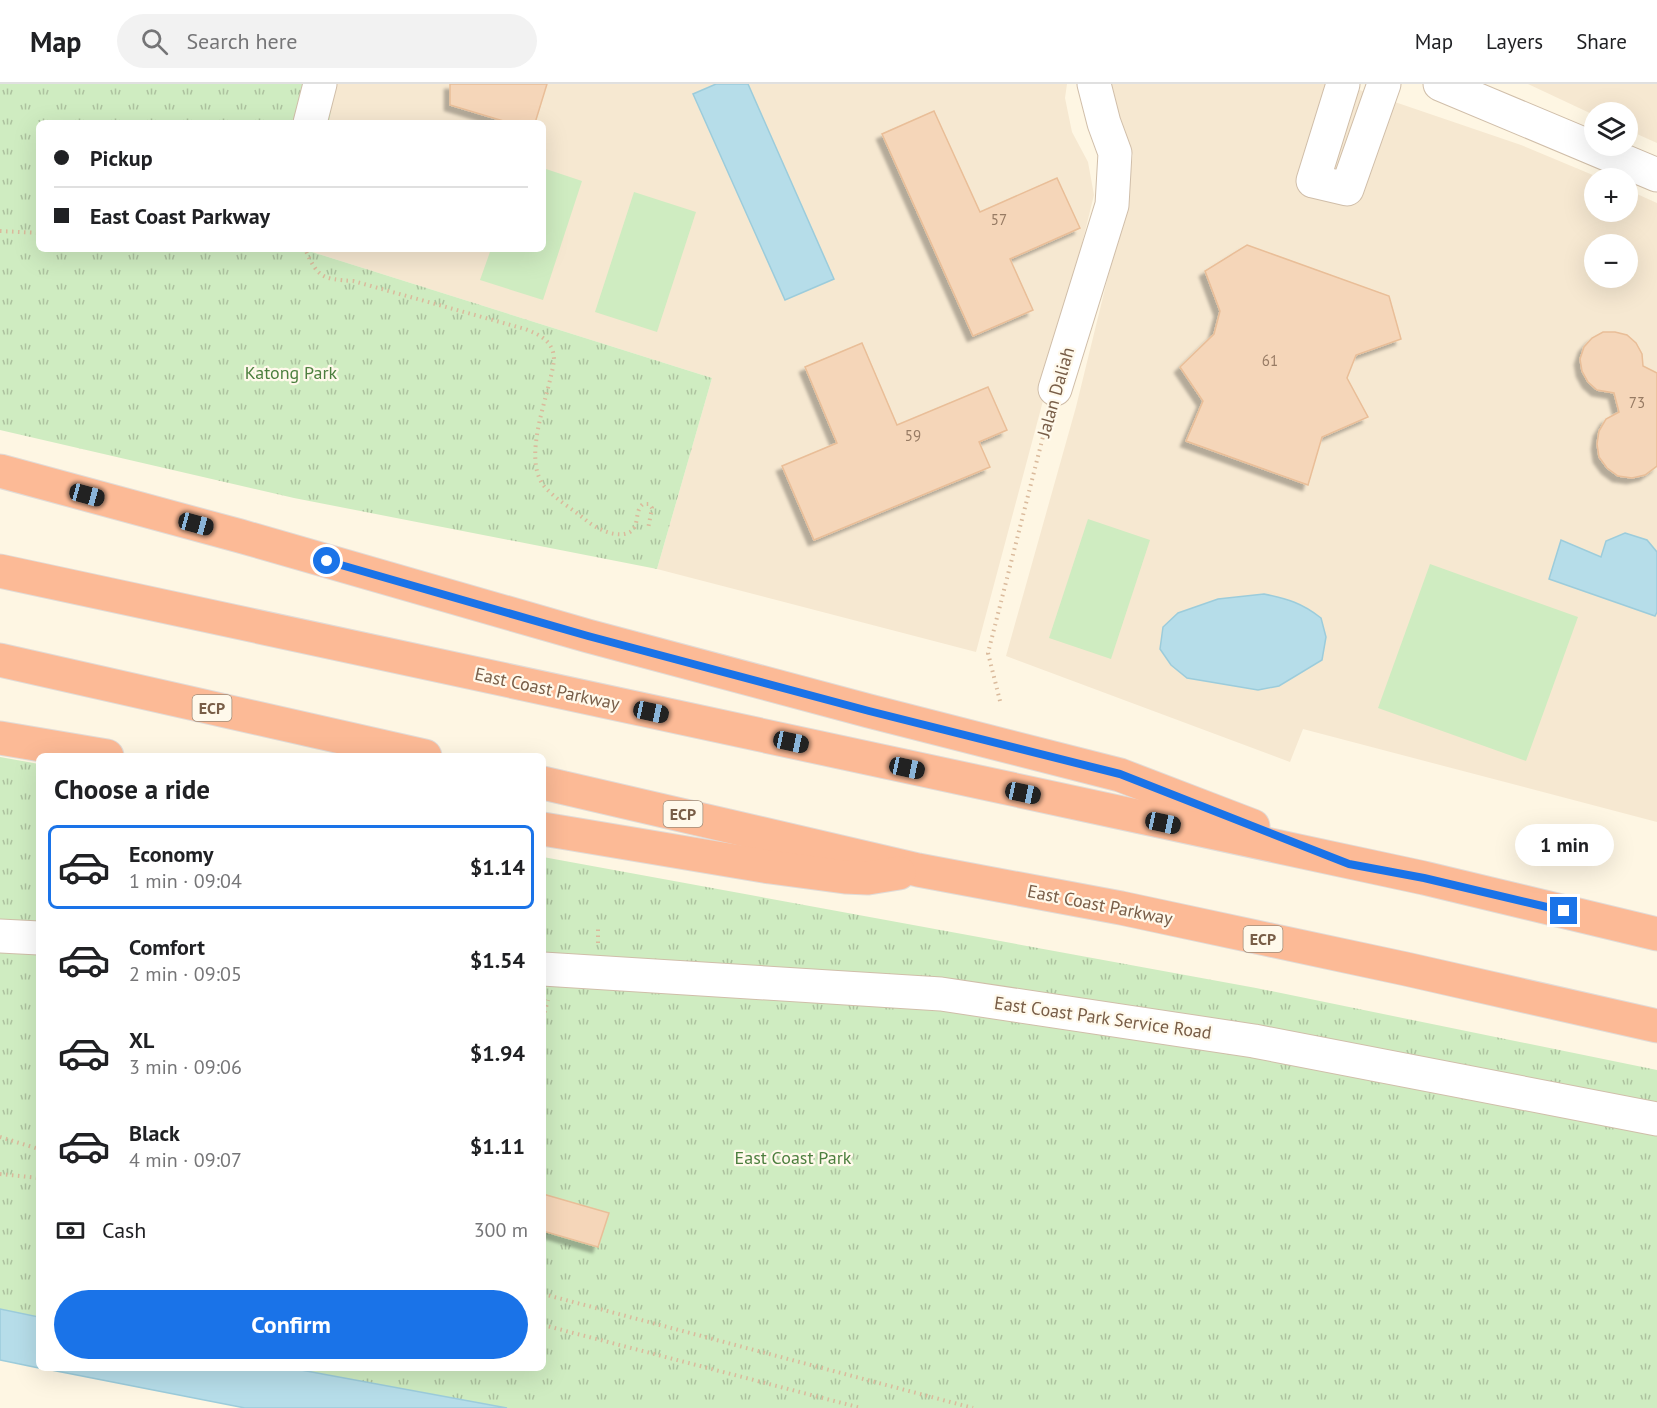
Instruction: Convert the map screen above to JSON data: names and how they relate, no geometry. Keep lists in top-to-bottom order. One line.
{"streets":{"highway":["East Coast Parkway","ECP"],"street":["Jalan Daliah","East Coast Park Service Road"]},"parks":["Katong Park","East Coast Park"],"house_numbers":["57","61","73","59"],"page":{"header":"Map","search":"Search here","nav":["Map","Layers","Share"],"map_buttons":["+","−"],"banner":["Pickup","East Coast Parkway"],"heading":"Choose a ride","bubble":"1 min","list":[{"name":"Economy","note":"1 min · 09:04","value":"$1.14"},{"name":"Comfort","note":"2 min · 09:05","value":"$1.54"},{"name":"XL","note":"3 min · 09:06","value":"$1.94"},{"name":"Black","note":"4 min · 09:07","value":"$1.11"}],"pay":["Cash","300 m"],"buttons":"Confirm"}}
